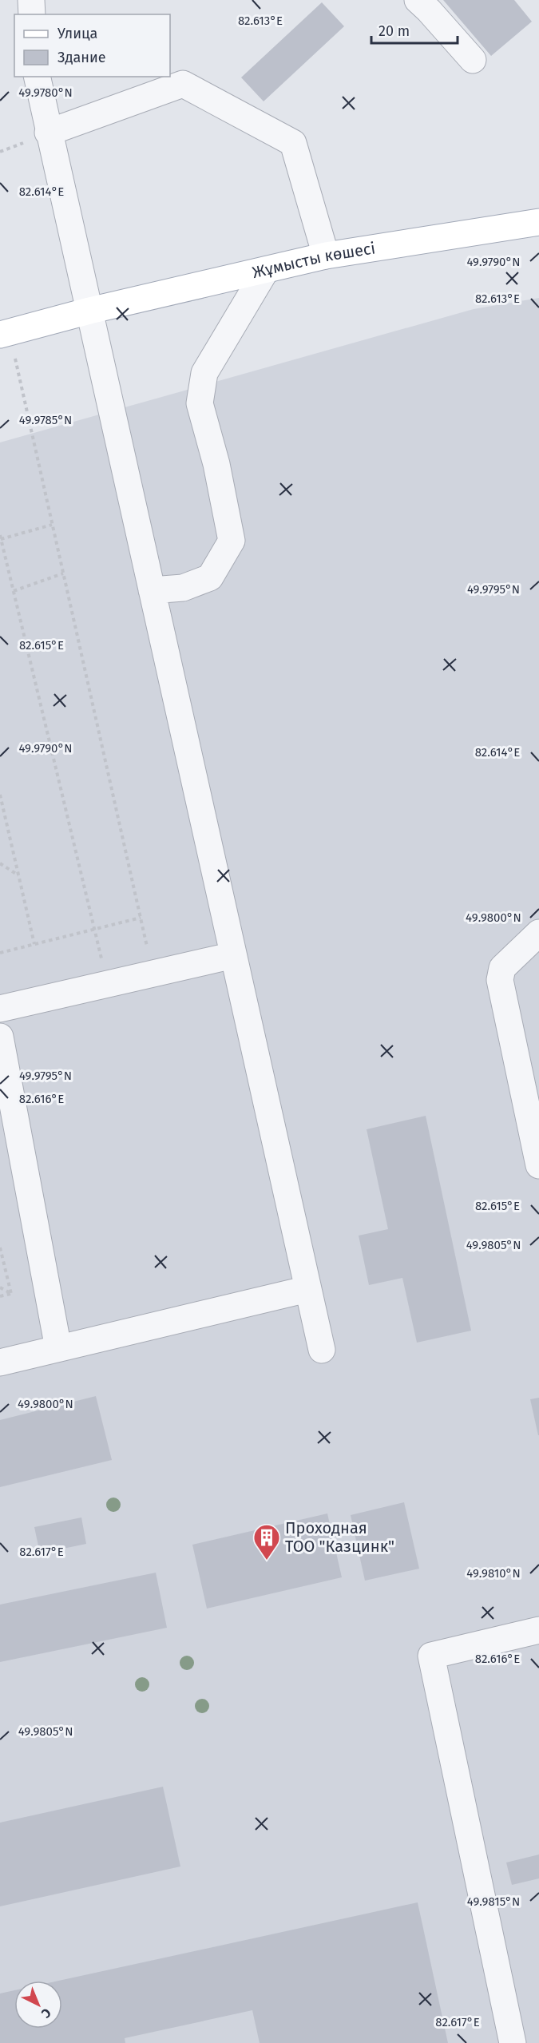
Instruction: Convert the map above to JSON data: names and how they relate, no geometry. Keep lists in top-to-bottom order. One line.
{"streets":{"main road":["Жұмысты көшесі"]},"places":{"building":["Проходная ТОО \"Казцинк\""]},"legend":["Улица","Здание"],"scale_bar":"20 m","north":"bottom right","coordinates":["82.613°E","49.9780°N","82.614°E","49.9790°N","49.9785°N","49.9795°N","82.615°E","49.9800°N","82.616°E","49.9805°N","82.617°E","49.9810°N","49.9815°N"]}
